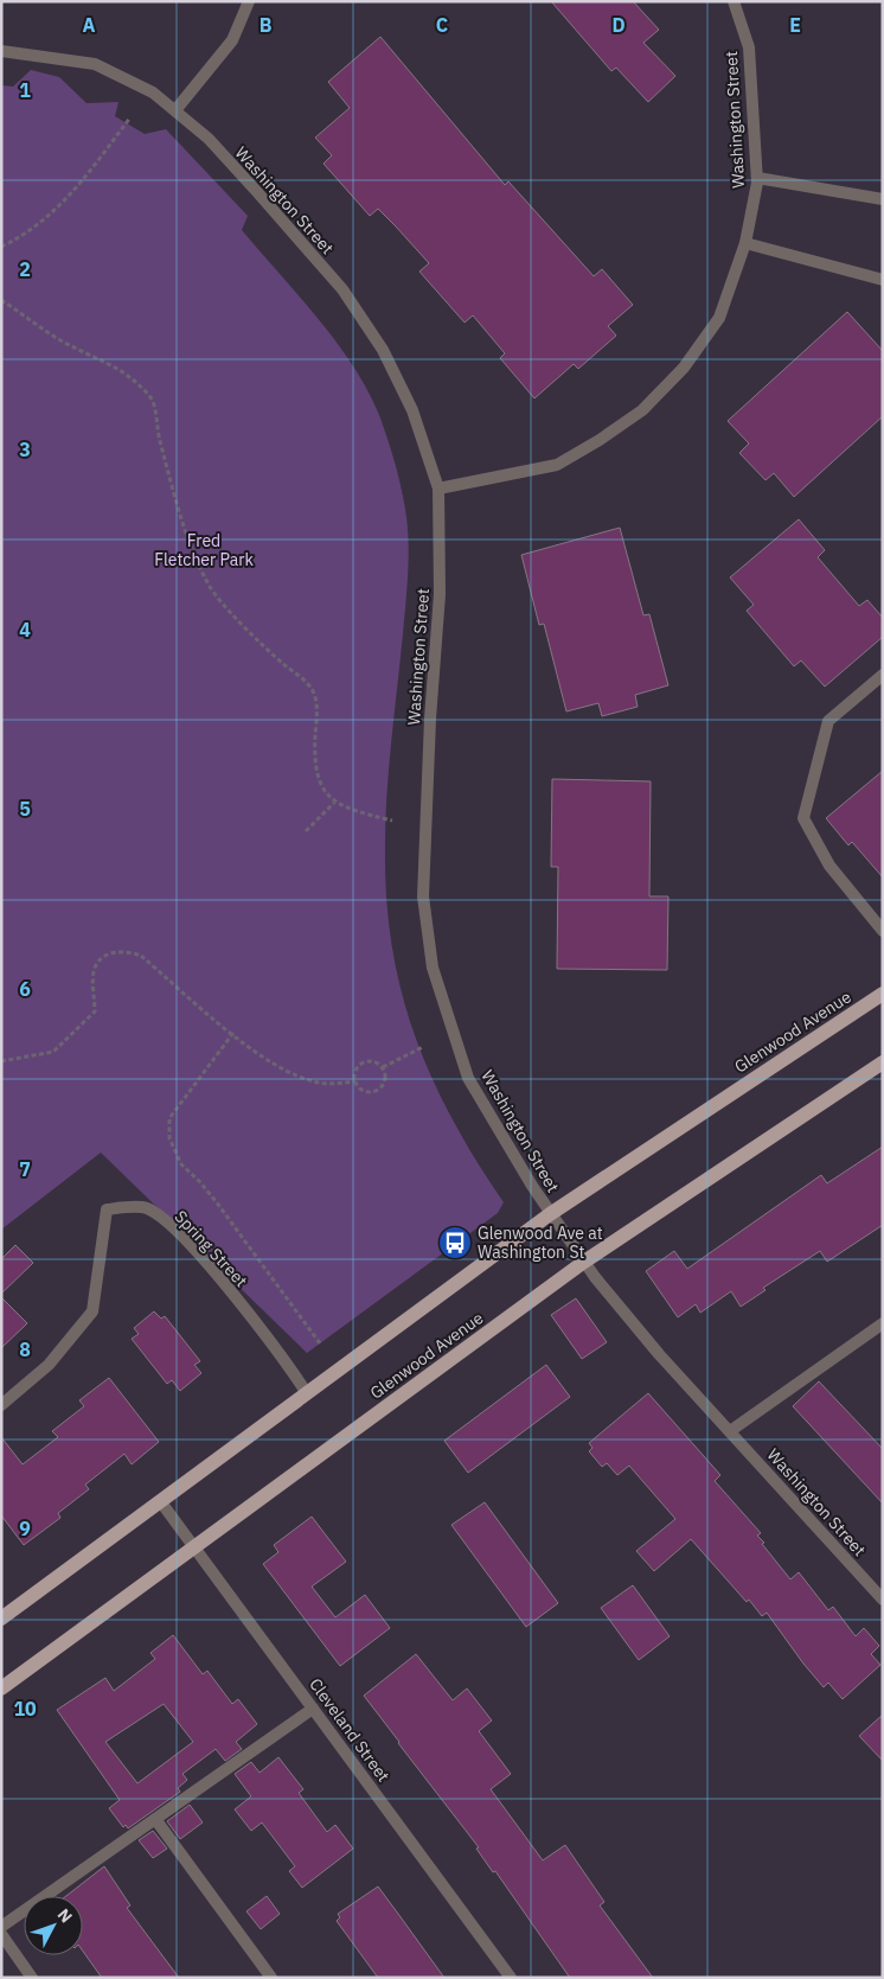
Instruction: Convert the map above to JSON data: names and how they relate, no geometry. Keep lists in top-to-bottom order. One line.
{"streets":{"main road":["Glenwood Avenue"],"street":["Washington Street","Spring Street","Cleveland Street"]},"crossings":[["Washington Street","Glenwood Avenue"],["Glenwood Avenue","Spring Street"],["Glenwood Avenue","Cleveland Street"]],"parks":["Fred Fletcher Park"],"places":{"bus stop":["Glenwood Ave at Washington St"]},"north":"top right","grid":{"columns":["A","B","C","D","E"],"rows":["1","2","3","4","5","6","7","8","9","10"]}}
